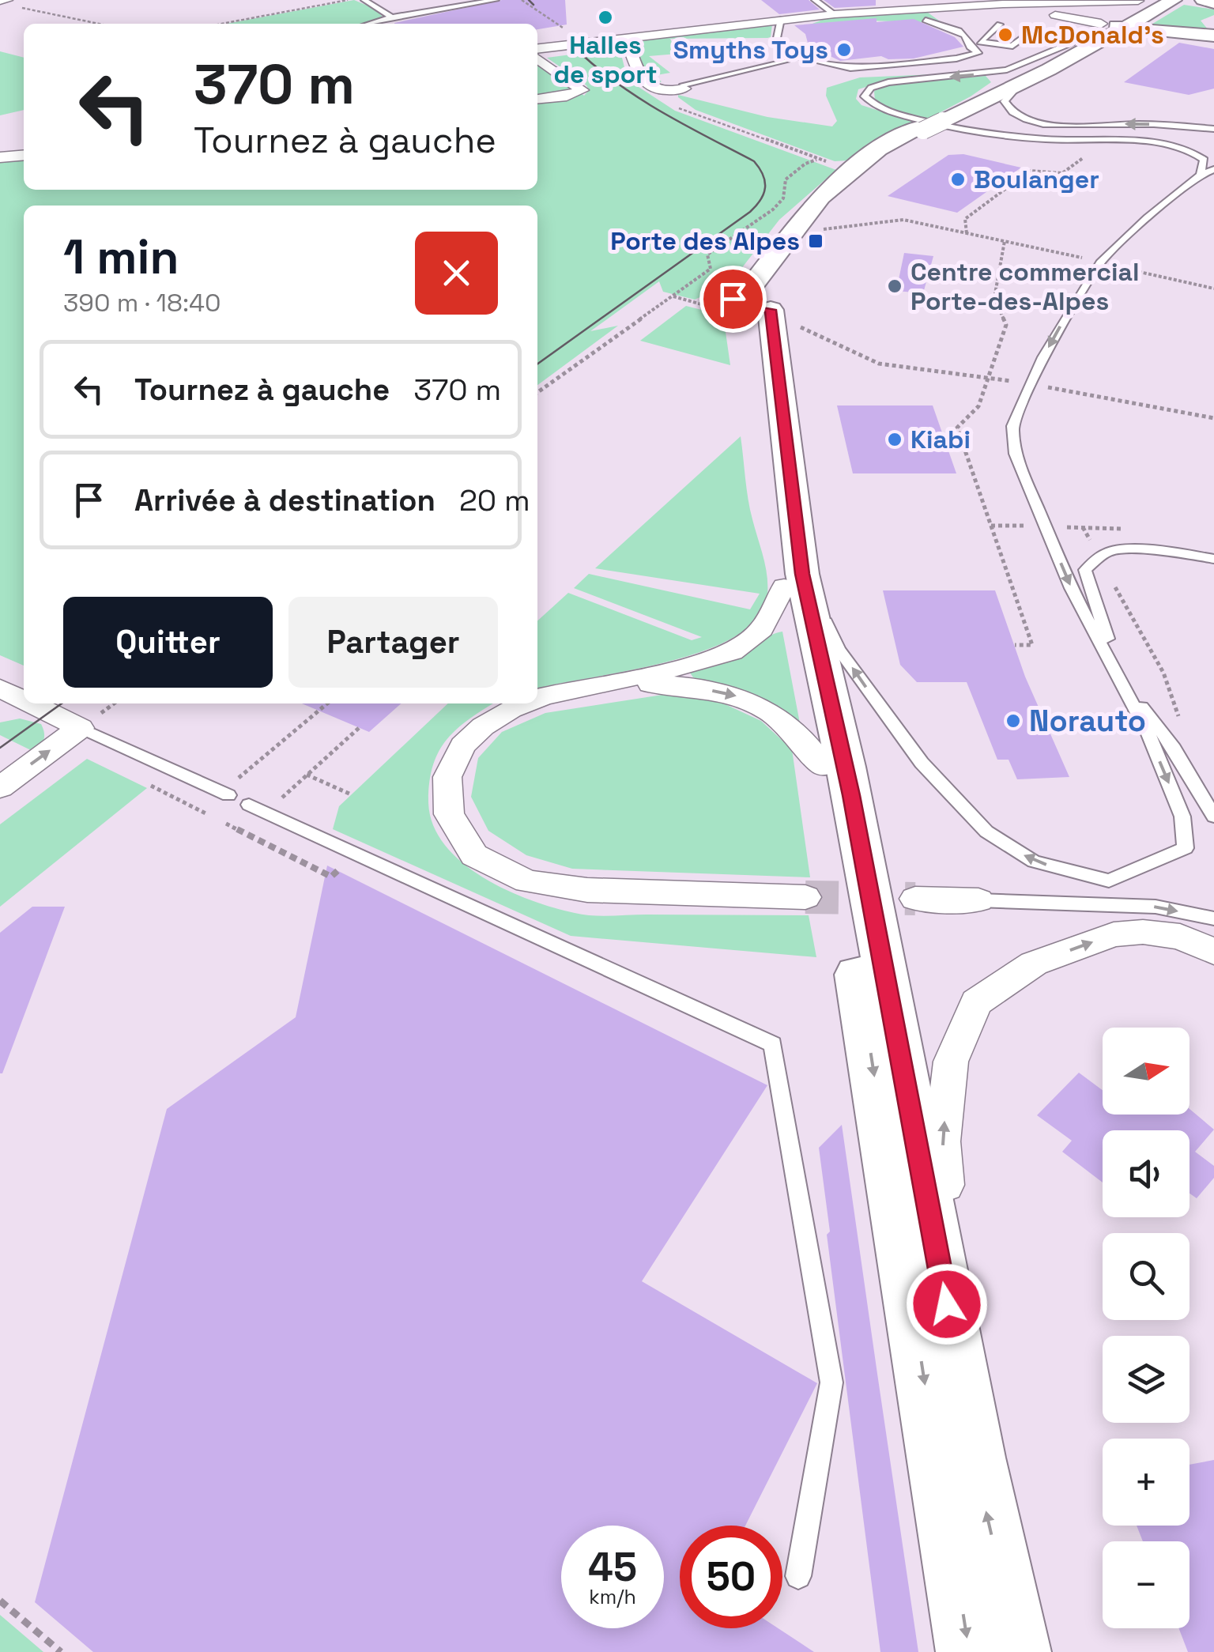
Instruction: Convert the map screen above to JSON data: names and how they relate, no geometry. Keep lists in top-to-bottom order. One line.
{"places":{"other":["Halles de sport","McDonald's","Smyths Toys","Boulanger","Centre commercial Porte-des-Alpes","Kiabi","Norauto"],"transit":["Porte des Alpes"]},"north":"right","page":{"turn":["370 m","Tournez à gauche"],"heading":["1 min","390 m · 18:40"],"list":[{"name":"Tournez à gauche","value":"370 m"},{"name":"Arrivée à destination","value":"20 m"}],"buttons":["Quitter","Partager"],"map_buttons":["+","−"],"speed":"45 km/h","limit":"50"}}
